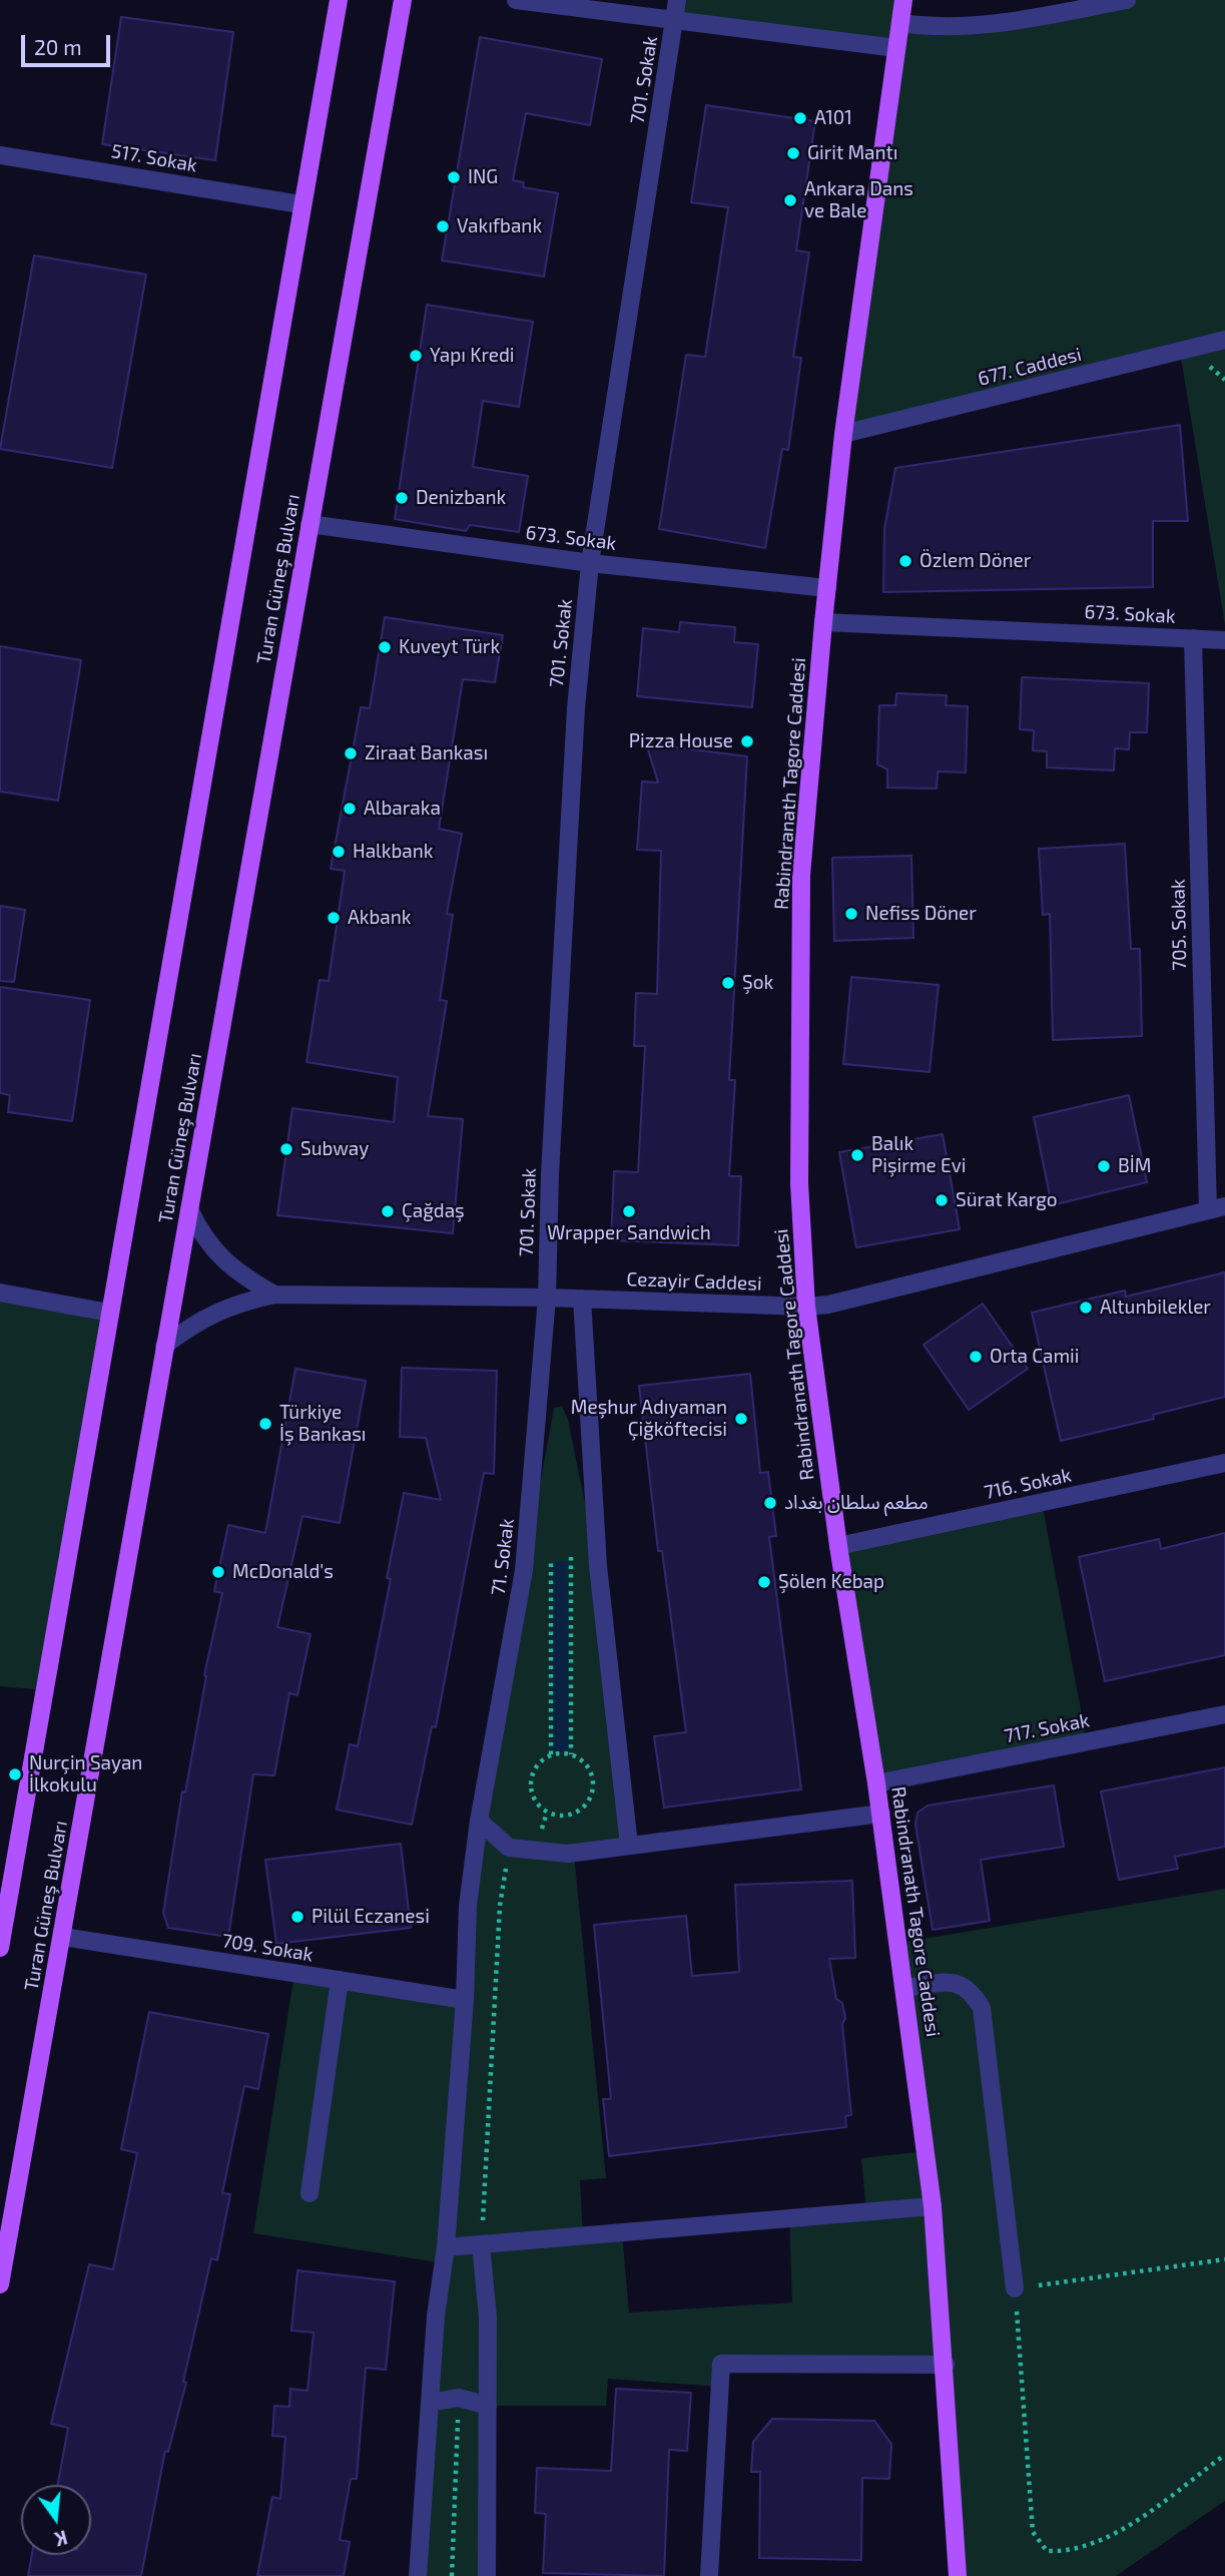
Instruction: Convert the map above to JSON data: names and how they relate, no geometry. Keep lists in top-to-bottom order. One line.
{"streets":{"main road":["Turan Güneş Bulvarı","Rabindranath Tagore Caddesi"],"street":["701. Sokak","517. Sokak","677. Caddesi","673. Sokak","705. Sokak","Cezayir Caddesi","716. Sokak","71. Sokak","717. Sokak","709. Sokak"]},"crossings":[["701. Sokak","673. Sokak"],["701. Sokak","Cezayir Caddesi"],["701. Sokak","71. Sokak"],["517. Sokak","Turan Güneş Bulvarı"],["677. Caddesi","Rabindranath Tagore Caddesi"],["673. Sokak","Turan Güneş Bulvarı"],["673. Sokak","Rabindranath Tagore Caddesi"],["673. Sokak","705. Sokak"],["Turan Güneş Bulvarı","Cezayir Caddesi"],["Turan Güneş Bulvarı","709. Sokak"],["Rabindranath Tagore Caddesi","Cezayir Caddesi"],["Rabindranath Tagore Caddesi","716. Sokak"],["Rabindranath Tagore Caddesi","717. Sokak"],["705. Sokak","Cezayir Caddesi"],["Cezayir Caddesi","71. Sokak"],["71. Sokak","709. Sokak"]],"places":["A101","Girit Mantı","ING","Ankara Dans ve Bale","Vakıfbank","Yapı Kredi","Denizbank","Özlem Döner","Kuveyt Türk","Pizza House","Ziraat Bankası","Albaraka","Halkbank","Nefiss Döner","Akbank","Şok","Subway","Balık Pişirme Evi","BİM","Sürat Kargo","Çağdaş","Wrapper Sandwich","Altunbilekler","Orta Camii","Meşhur Adıyaman Çiğköftecisi","Türkiye İş Bankası","مطعم سلطان بغداد","McDonald's","Şölen Kebap","Nurçin Sayan İlkokulu","Pilül Eczanesi"],"scale_bar":"20 m","north":"bottom"}
